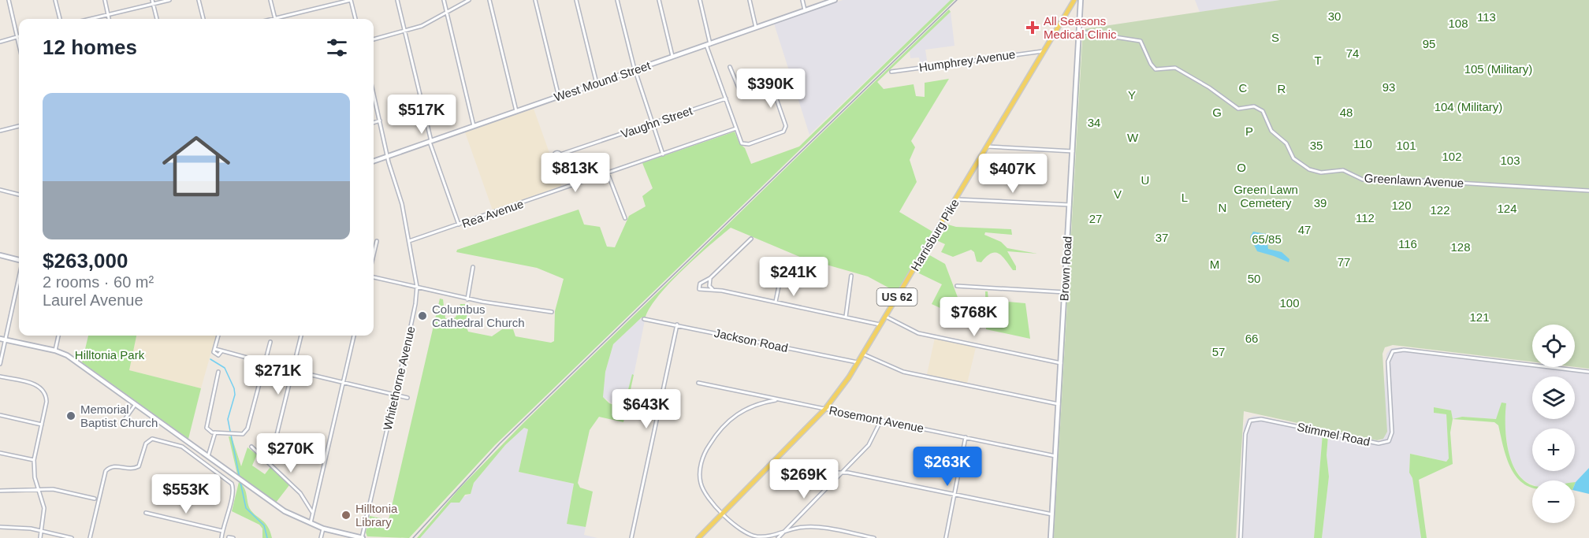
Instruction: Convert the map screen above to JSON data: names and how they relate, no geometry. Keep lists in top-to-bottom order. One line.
{"streets":{"main road":["Harrisburg Pike","US 62"],"street":["Humphrey Avenue","West Mound Street","Vaughn Street","Greenlawn Avenue","Rea Avenue","Brown Road","Jackson Road","Whitethorne Avenue","Rosemont Avenue","Stimmel Road"]},"crossings":[["Humphrey Avenue","Harrisburg Pike"],["West Mound Street","Whitethorne Avenue"],["Greenlawn Avenue","Brown Road"],["Rea Avenue","Whitethorne Avenue"],["Harrisburg Pike","Jackson Road"],["Harrisburg Pike","Rosemont Avenue"],["Brown Road","Rosemont Avenue"]],"parks":["30","113","108","S","95","74","T","105 (Military)","93","C","R","Y","104 (Military)","G","48","34","P","W","110","35","101","102","103","O","U","Green Lawn Cemetery","V","L","39","120","N","124","122","112","27","47","37","65/85","116","128","77","M","50","100","121","66","57","Hilltonia Park"],"places":{"health":["All Seasons Medical Clinic"],"other":["Columbus Cathedral Church","Memorial Baptist Church","Hilltonia Library"]},"page":{"heading":"12 homes","price":["$390K","$517K","$813K","$407K","$241K","$768K","$271K","$643K","$270K","$263K","$269K","$553K"],"list":[{"name":"$263,000","note":"2 rooms · 60 m² · Laurel Avenue"}],"map_buttons":["+","−"]}}
